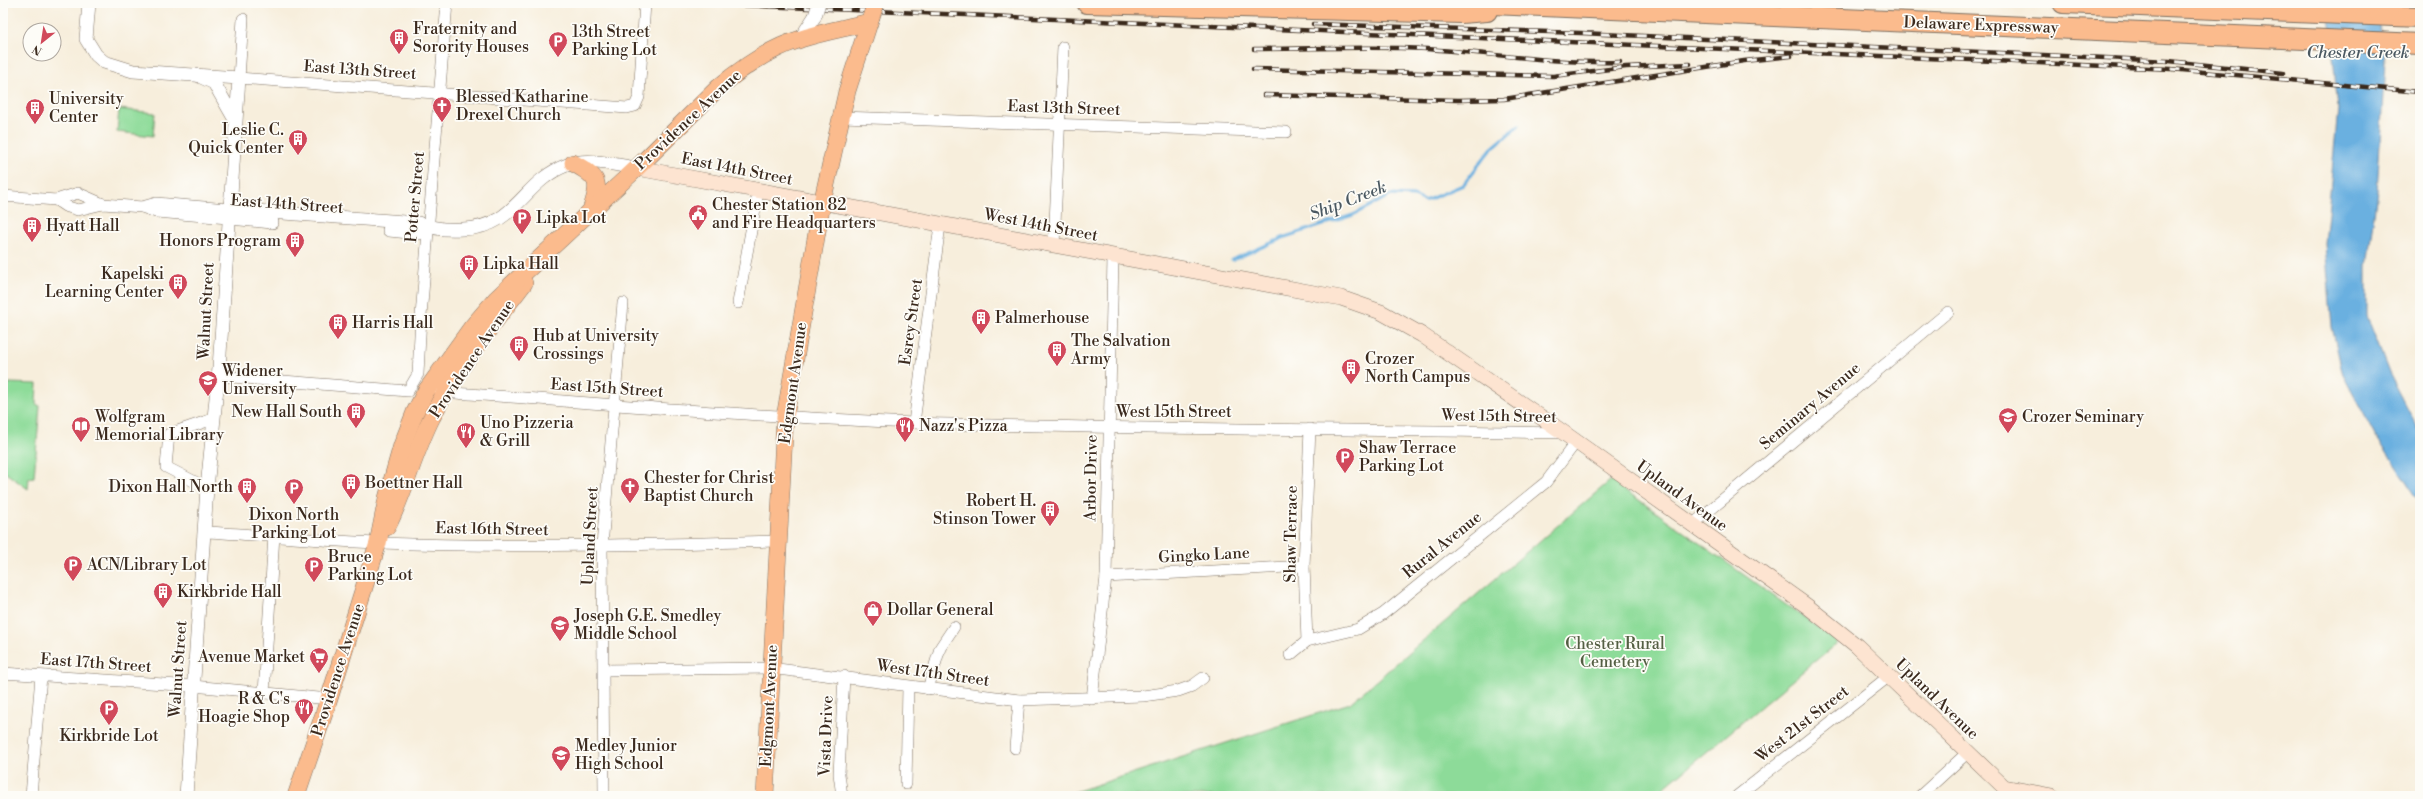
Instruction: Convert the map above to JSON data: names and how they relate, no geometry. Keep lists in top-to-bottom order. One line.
{"streets":{"highway":["Delaware Expressway"],"main road":["Providence Avenue","East 14th Street","West 14th Street","Edgmont Avenue","Upland Avenue"],"street":["East 13th Street","Potter Street","Walnut Street","Esrey Street","East 15th Street","Seminary Avenue","West 15th Street","Arbor Drive","East 16th Street","Shaw Terrace","Upland Street","Rural Avenue","Gingko Lane","East 17th Street","West 17th Street","West 21st Street","Vista Drive"]},"crossings":[["East 13th Street","Potter Street"],["East 13th Street","Walnut Street"],["East 13th Street","Edgmont Avenue"],["Providence Avenue","East 14th Street"],["Providence Avenue","Edgmont Avenue"],["Providence Avenue","East 15th Street"],["Providence Avenue","East 16th Street"],["Providence Avenue","East 17th Street"],["East 14th Street","Potter Street"],["East 14th Street","West 14th Street"],["East 14th Street","Walnut Street"],["East 14th Street","Edgmont Avenue"],["Potter Street","Walnut Street"],["West 14th Street","Esrey Street"],["West 14th Street","Edgmont Avenue"],["West 14th Street","Arbor Drive"],["West 14th Street","Upland Avenue"],["Walnut Street","East 16th Street"],["Walnut Street","East 17th Street"],["Esrey Street","West 15th Street"],["Edgmont Avenue","East 15th Street"],["Edgmont Avenue","West 15th Street"],["Edgmont Avenue","East 16th Street"],["Edgmont Avenue","West 17th Street"],["East 15th Street","West 15th Street"],["East 15th Street","Upland Street"],["Seminary Avenue","Upland Avenue"],["West 15th Street","Arbor Drive"],["West 15th Street","Upland Avenue"],["West 15th Street","Shaw Terrace"],["West 15th Street","Rural Avenue"],["Arbor Drive","Gingko Lane"],["Arbor Drive","West 17th Street"],["Upland Avenue","Rural Avenue"],["Upland Avenue","West 21st Street"],["East 16th Street","Upland Street"],["Shaw Terrace","Rural Avenue"],["Shaw Terrace","Gingko Lane"],["West 17th Street","Vista Drive"]],"water":["Chester Creek","Ship Creek"],"parks":["Chester Rural Cemetery"],"places":{"building":["Fraternity and Sorority Houses","University Center","Leslie C. Quick Center","Hyatt Hall","Honors Program","Lipka Hall","Kapelski Learning Center","Palmerhouse","Harris Hall","Hub at University Crossings","The Salvation Army","Crozer North Campus","New Hall South","Boettner Hall","Dixon Hall North","Robert H. Stinson Tower","Kirkbride Hall"],"parking":["13th Street Parking Lot","Lipka Lot","Shaw Terrace Parking Lot","Dixon North Parking Lot","ACN/Library Lot","Bruce Parking Lot","Kirkbride Lot"],"church":["Blessed Katharine Drexel Church","Chester for Christ Baptist Church"],"public building":["Chester Station 82 and Fire Headquarters"],"school or university":["Widener University","Crozer Seminary","Joseph G.E. Smedley Middle School","Medley Junior High School"],"library":["Wolfgram Memorial Library"],"restaurant":["Nazz's Pizza","Uno Pizzeria & Grill","R & C's Hoagie Shop"],"shop":["Dollar General"],"supermarket":["Avenue Market"]},"north":"bottom left"}
